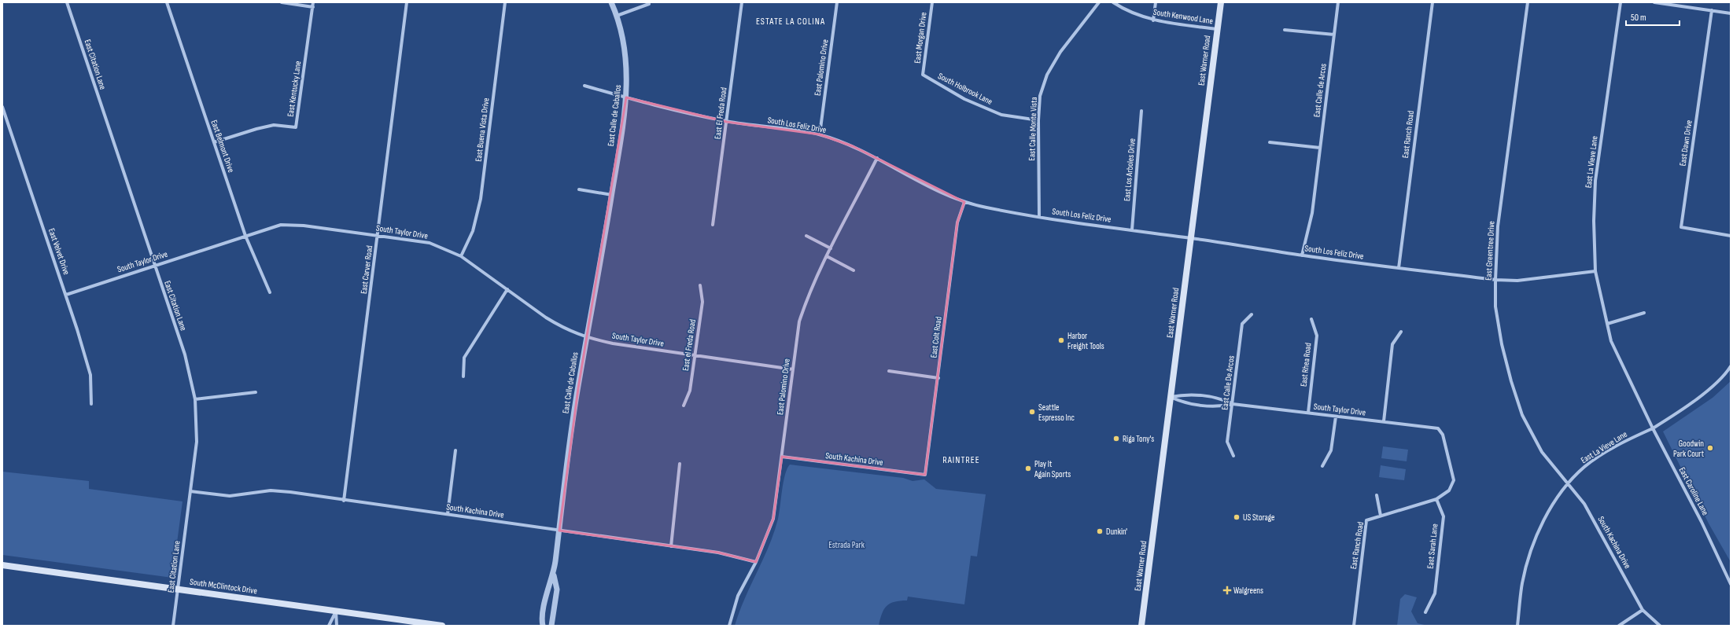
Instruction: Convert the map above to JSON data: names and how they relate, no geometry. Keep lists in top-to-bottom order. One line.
{"streets":{"main road":["East Warner Road","South McClintock Drive"],"street":["South Kenwood Lane","East Morgan Drive","East Citation Lane","East Palomino Drive","East Kentucky Lane","South Holbrook Lane","East Calle de Arcos","East El Freda Road","East Calle de Caballos","South Los Feliz Drive","East Calle Monte Vista","East Buena Vista Drive","East Ranch Road","East Dawn Drive","East Belmont Drive","East La Vieve Lane","East Los Arboles Drive","South Taylor Drive","East Greentree Drive","East Velvet Drive","East Carver Road","East Colt Road","East el Freda Road","East Rhea Road","East Calle De Arcos","South Kachina Drive","East Caroline Lane","East Sarah Lane"]},"crossings":[["South Kenwood Lane","East Warner Road"],["East Morgan Drive","South Holbrook Lane"],["East Warner Road","South Los Feliz Drive"],["East Warner Road","South Taylor Drive"],["East Citation Lane","South Taylor Drive"],["East Citation Lane","South Kachina Drive"],["East Citation Lane","South McClintock Drive"],["East Palomino Drive","South Los Feliz Drive"],["East Palomino Drive","South Taylor Drive"],["East Palomino Drive","South Kachina Drive"],["East Kentucky Lane","East Belmont Drive"],["South Holbrook Lane","East Calle Monte Vista"],["East Calle de Arcos","South Los Feliz Drive"],["East El Freda Road","South Los Feliz Drive"],["East Calle de Caballos","South Los Feliz Drive"],["East Calle de Caballos","South Taylor Drive"],["East Calle de Caballos","South Kachina Drive"],["South Los Feliz Drive","East Calle Monte Vista"],["South Los Feliz Drive","East Ranch Road"],["South Los Feliz Drive","East La Vieve Lane"],["South Los Feliz Drive","East Los Arboles Drive"],["South Los Feliz Drive","East Greentree Drive"],["South Los Feliz Drive","East Colt Road"],["East Buena Vista Drive","South Taylor Drive"],["East Ranch Road","South Taylor Drive"],["East Ranch Road","East Sarah Lane"],["East Belmont Drive","South Taylor Drive"],["East La Vieve Lane","East Greentree Drive"],["East La Vieve Lane","South Kachina Drive"],["East La Vieve Lane","East Caroline Lane"],["South Taylor Drive","East Velvet Drive"],["South Taylor Drive","East Carver Road"],["South Taylor Drive","East el Freda Road"],["South Taylor Drive","East Rhea Road"],["South Taylor Drive","East Calle De Arcos"],["South Taylor Drive","East Sarah Lane"],["East Greentree Drive","South Kachina Drive"],["East Carver Road","South Kachina Drive"],["East Colt Road","South Kachina Drive"]],"districts":["ESTATE LA COLINA","RAINTREE"],"parks":["Estrada Park"],"places":{"other":["Harbor Freight Tools","Seattle Espresso Inc","Riga Tony's","Goodwin Park Court","Play It Again Sports","US Storage","Dunkin'"],"health":["Walgreens"]},"scale_bar":"50 m"}
